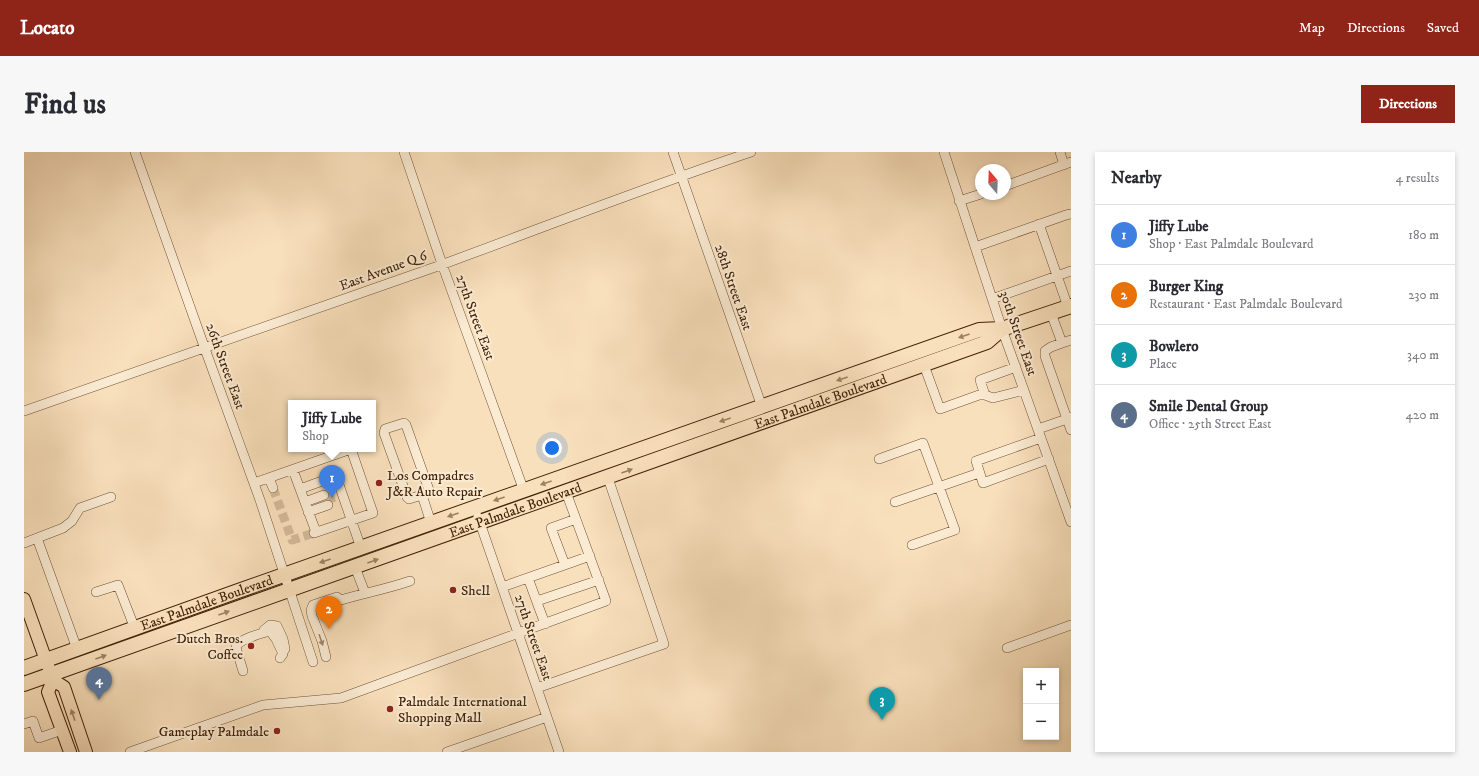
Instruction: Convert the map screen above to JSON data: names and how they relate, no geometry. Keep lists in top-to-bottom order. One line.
{"streets":{"highway":["East Palmdale Boulevard"],"street":["East Avenue Q 6","28th Street East","27th Street East","30th Street East","26th Street East"]},"crossings":[["East Avenue Q 6","28th Street East"],["East Avenue Q 6","27th Street East"],["East Avenue Q 6","26th Street East"],["28th Street East","East Palmdale Boulevard"],["27th Street East","East Palmdale Boulevard"],["30th Street East","East Palmdale Boulevard"],["26th Street East","East Palmdale Boulevard"]],"places":["Los Compadres J&R Auto Repair","Shell","Dutch Bros. Coffee","Palmdale International Shopping Mall","Gameplay Palmdale"],"north":"top","page":{"header":"Locato","nav":["Map","Directions","Saved"],"buttons":"Directions","title":"Find us","heading":["Nearby","4 results"],"list":[{"mark":"1","name":"Jiffy Lube","note":"Shop · East Palmdale Boulevard","value":"180 m"},{"mark":"2","name":"Burger King","note":"Restaurant · East Palmdale Boulevard","value":"230 m"},{"mark":"3","name":"Bowlero","note":"Place","value":"340 m"},{"mark":"4","name":"Smile Dental Group","note":"Office · 25th Street East","value":"420 m"}],"popup":["Jiffy Lube","Shop"],"pins":["1","2","4","3"],"map_buttons":["+","−"]}}
